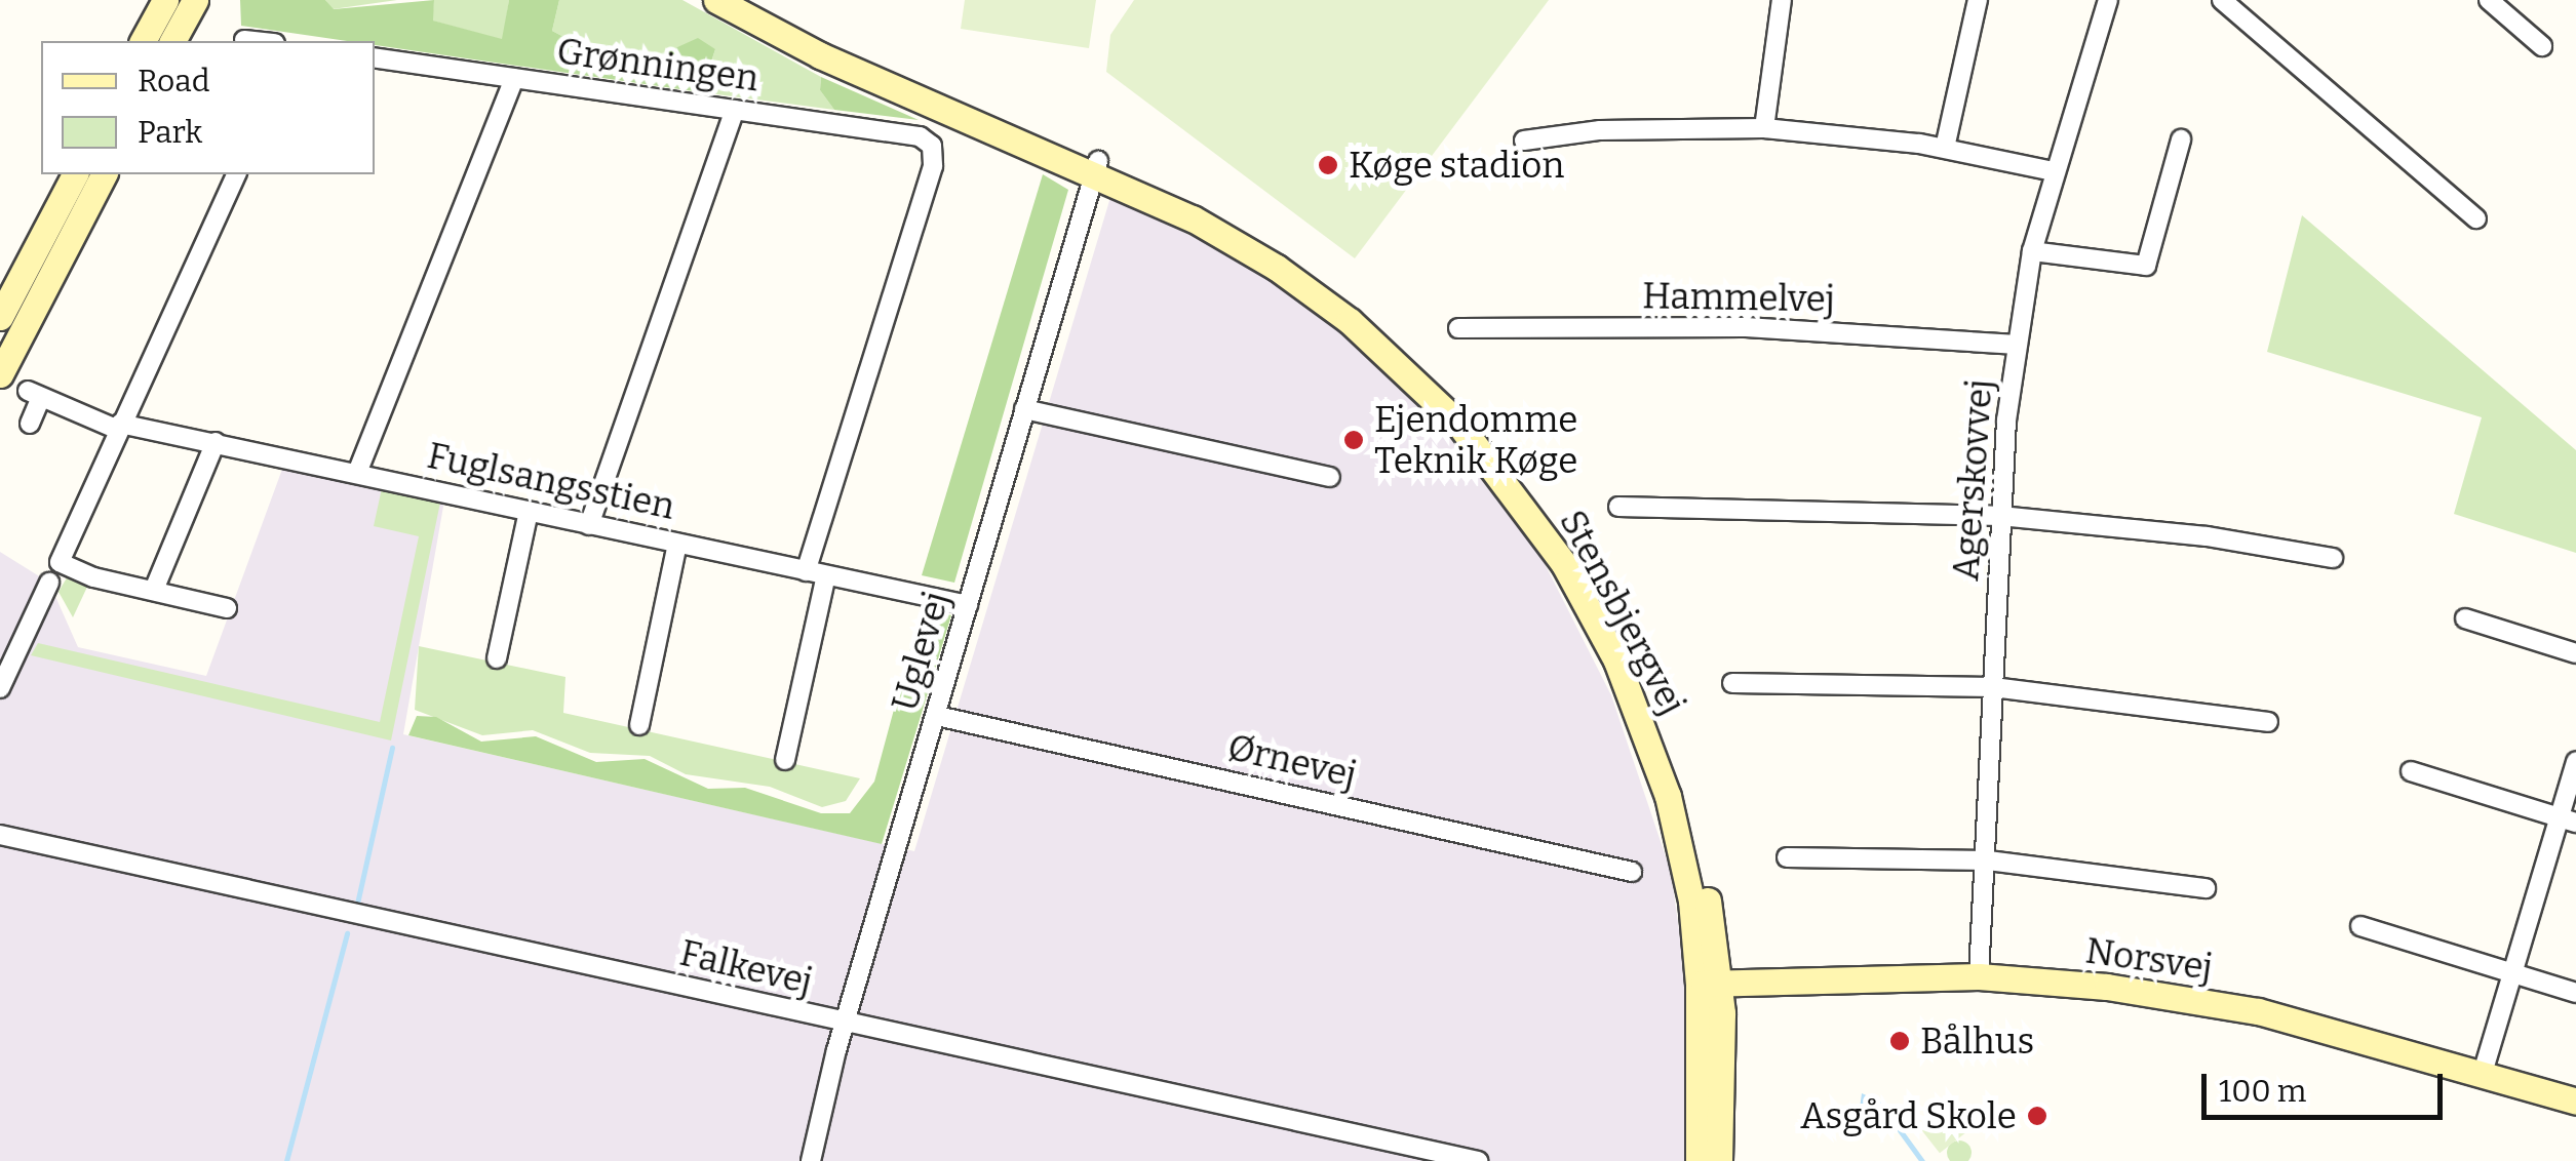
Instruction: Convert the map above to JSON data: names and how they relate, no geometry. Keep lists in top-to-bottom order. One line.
{"streets":{"street":["Grønningen","Hammelvej","Agerskovvej","Fuglsangsstien","Stensbjergvej","Uglevej","Ørnevej","Norsvej","Falkevej"]},"crossings":[["Grønningen","Fuglsangsstien"],["Hammelvej","Agerskovvej"],["Agerskovvej","Norsvej"],["Fuglsangsstien","Uglevej"],["Stensbjergvej","Uglevej"],["Stensbjergvej","Norsvej"],["Uglevej","Ørnevej"],["Uglevej","Falkevej"]],"places":["Køge stadion","Ejendomme Teknik Køge","Bålhus","Asgård Skole"],"legend":["Road","Park"],"scale_bar":"100 m"}
